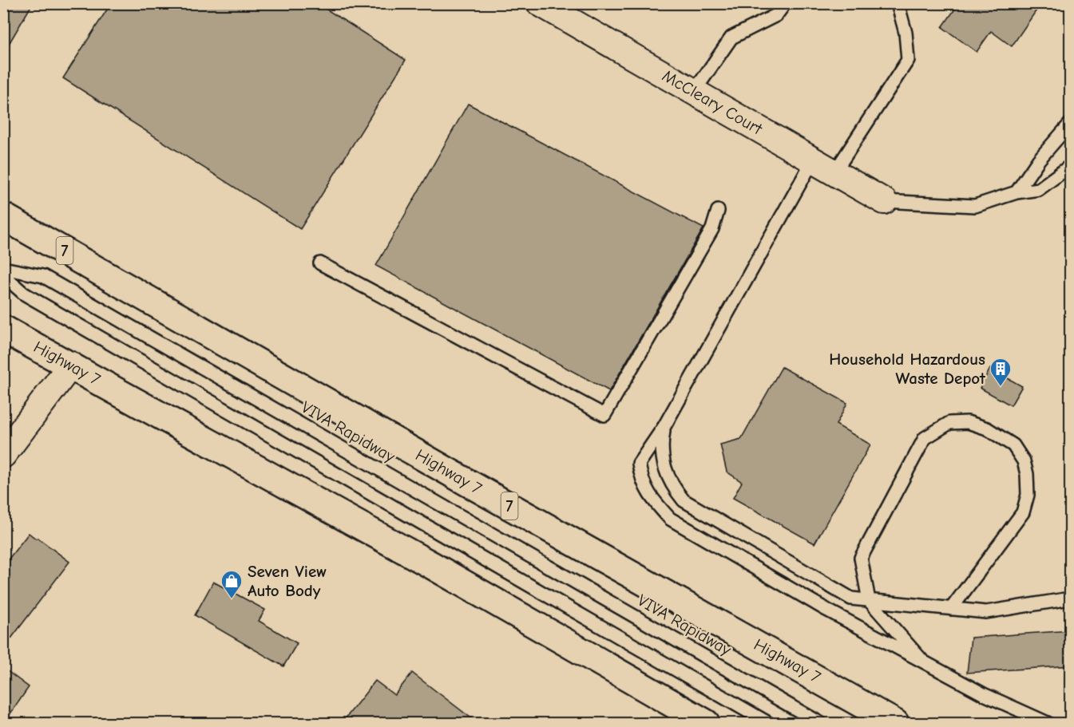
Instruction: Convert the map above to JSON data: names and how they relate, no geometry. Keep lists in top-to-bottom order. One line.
{"streets":{"main road":["7","Highway 7"],"street":["McCleary Court"],"lane":["VIVA Rapidway"]},"places":{"building":["Household Hazardous Waste Depot"],"shop":["Seven View Auto Body"]}}
